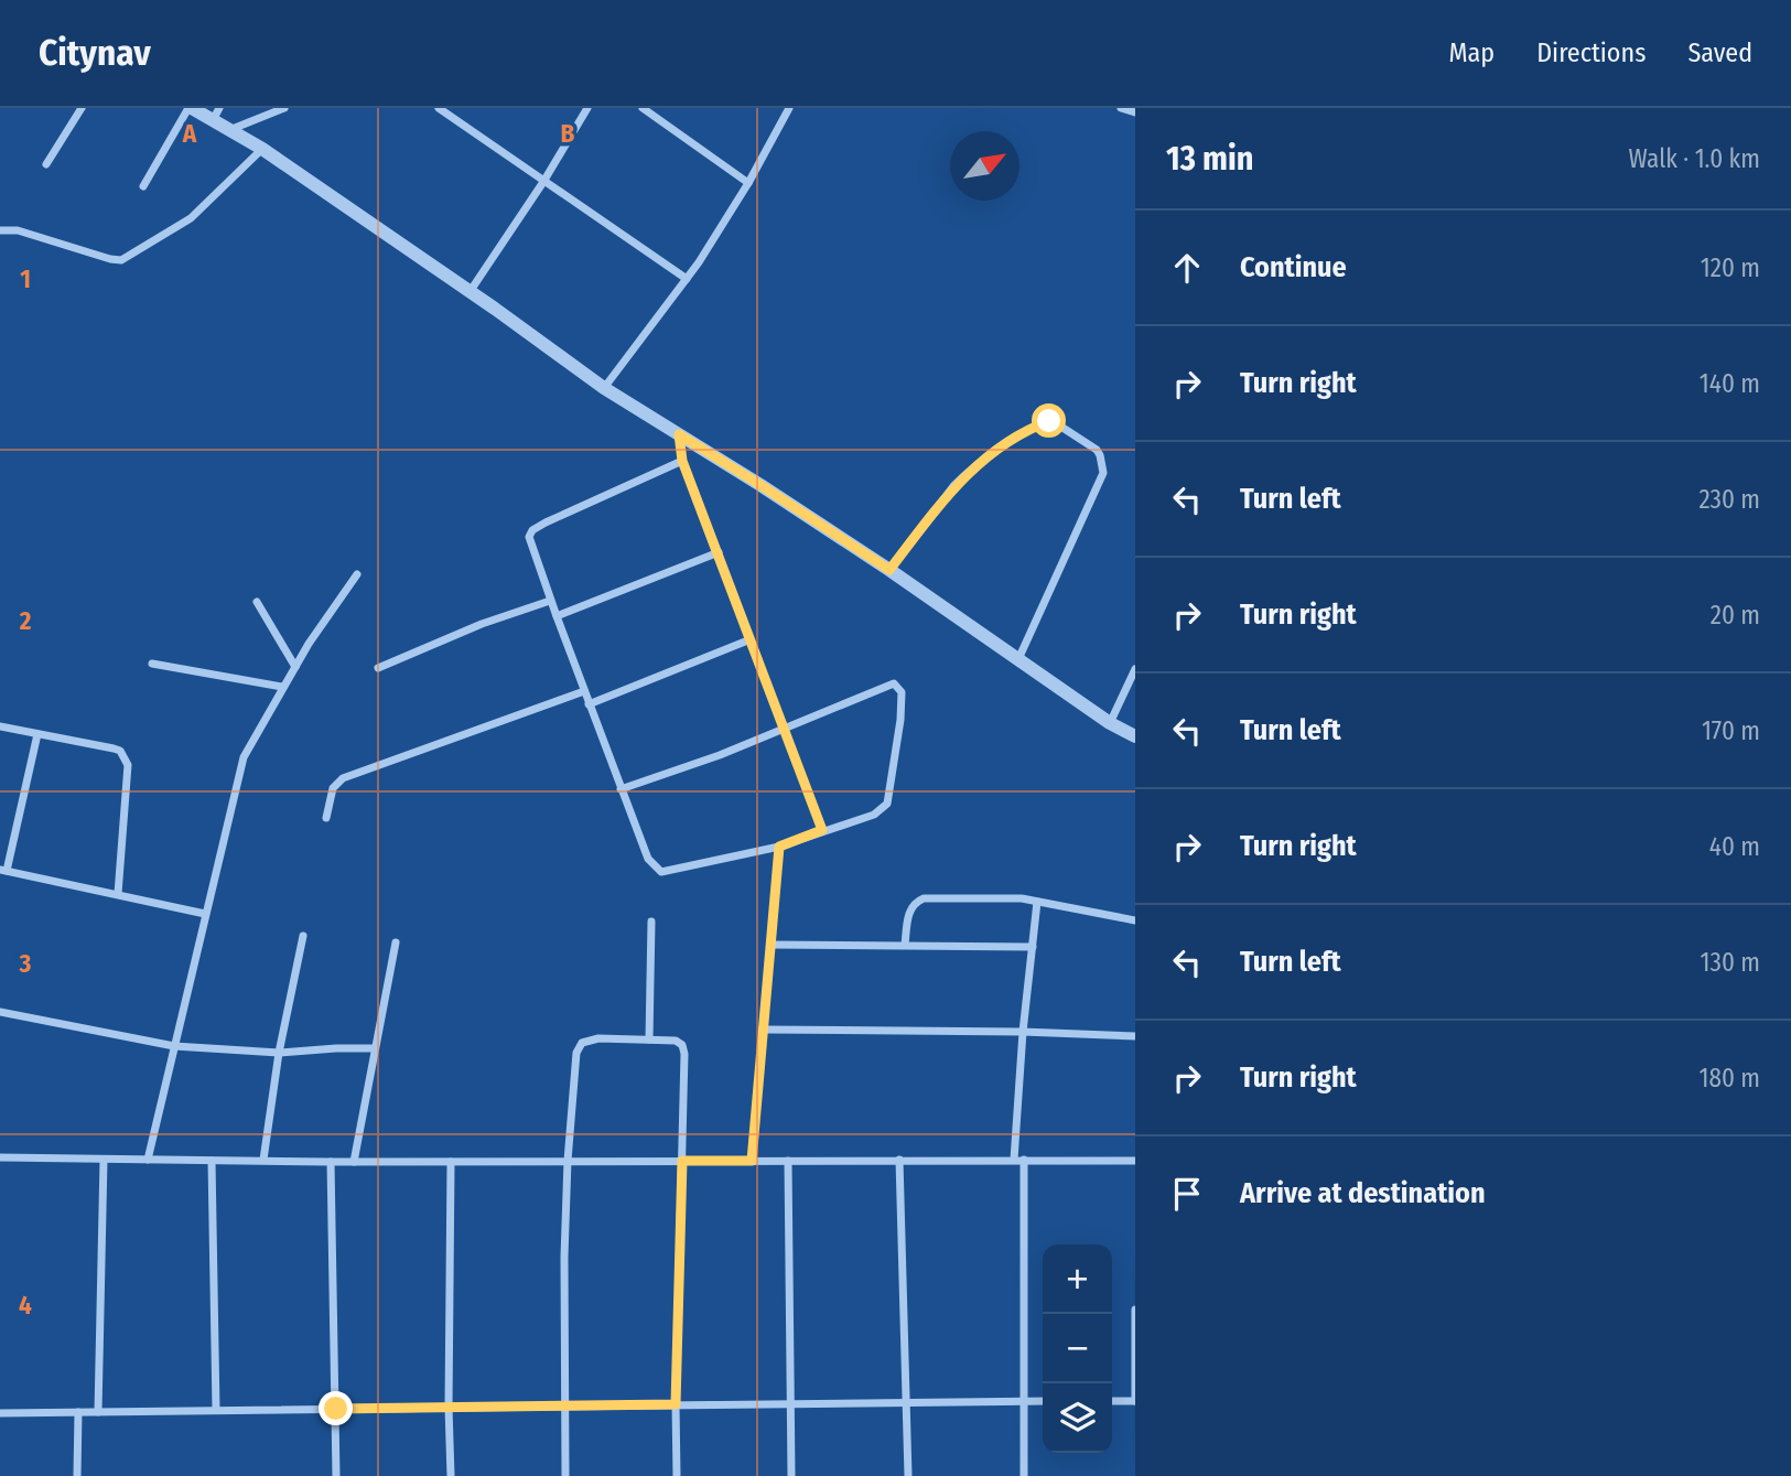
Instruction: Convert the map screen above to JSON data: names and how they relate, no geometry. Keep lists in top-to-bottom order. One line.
{"north":"top right","page":{"header":"Citynav","nav":["Map","Directions","Saved"],"heading":["13 min","Walk · 1.0 km"],"list":[["Continue","120 m"],["Turn right","140 m"],["Turn left","230 m"],["Turn right","20 m"],["Turn left","170 m"],["Turn right","40 m"],["Turn left","130 m"],["Turn right","180 m"],"Arrive at destination"],"map_buttons":["+","−"]},"grid":{"columns":["A","B"],"rows":["1","2","3","4"]}}
